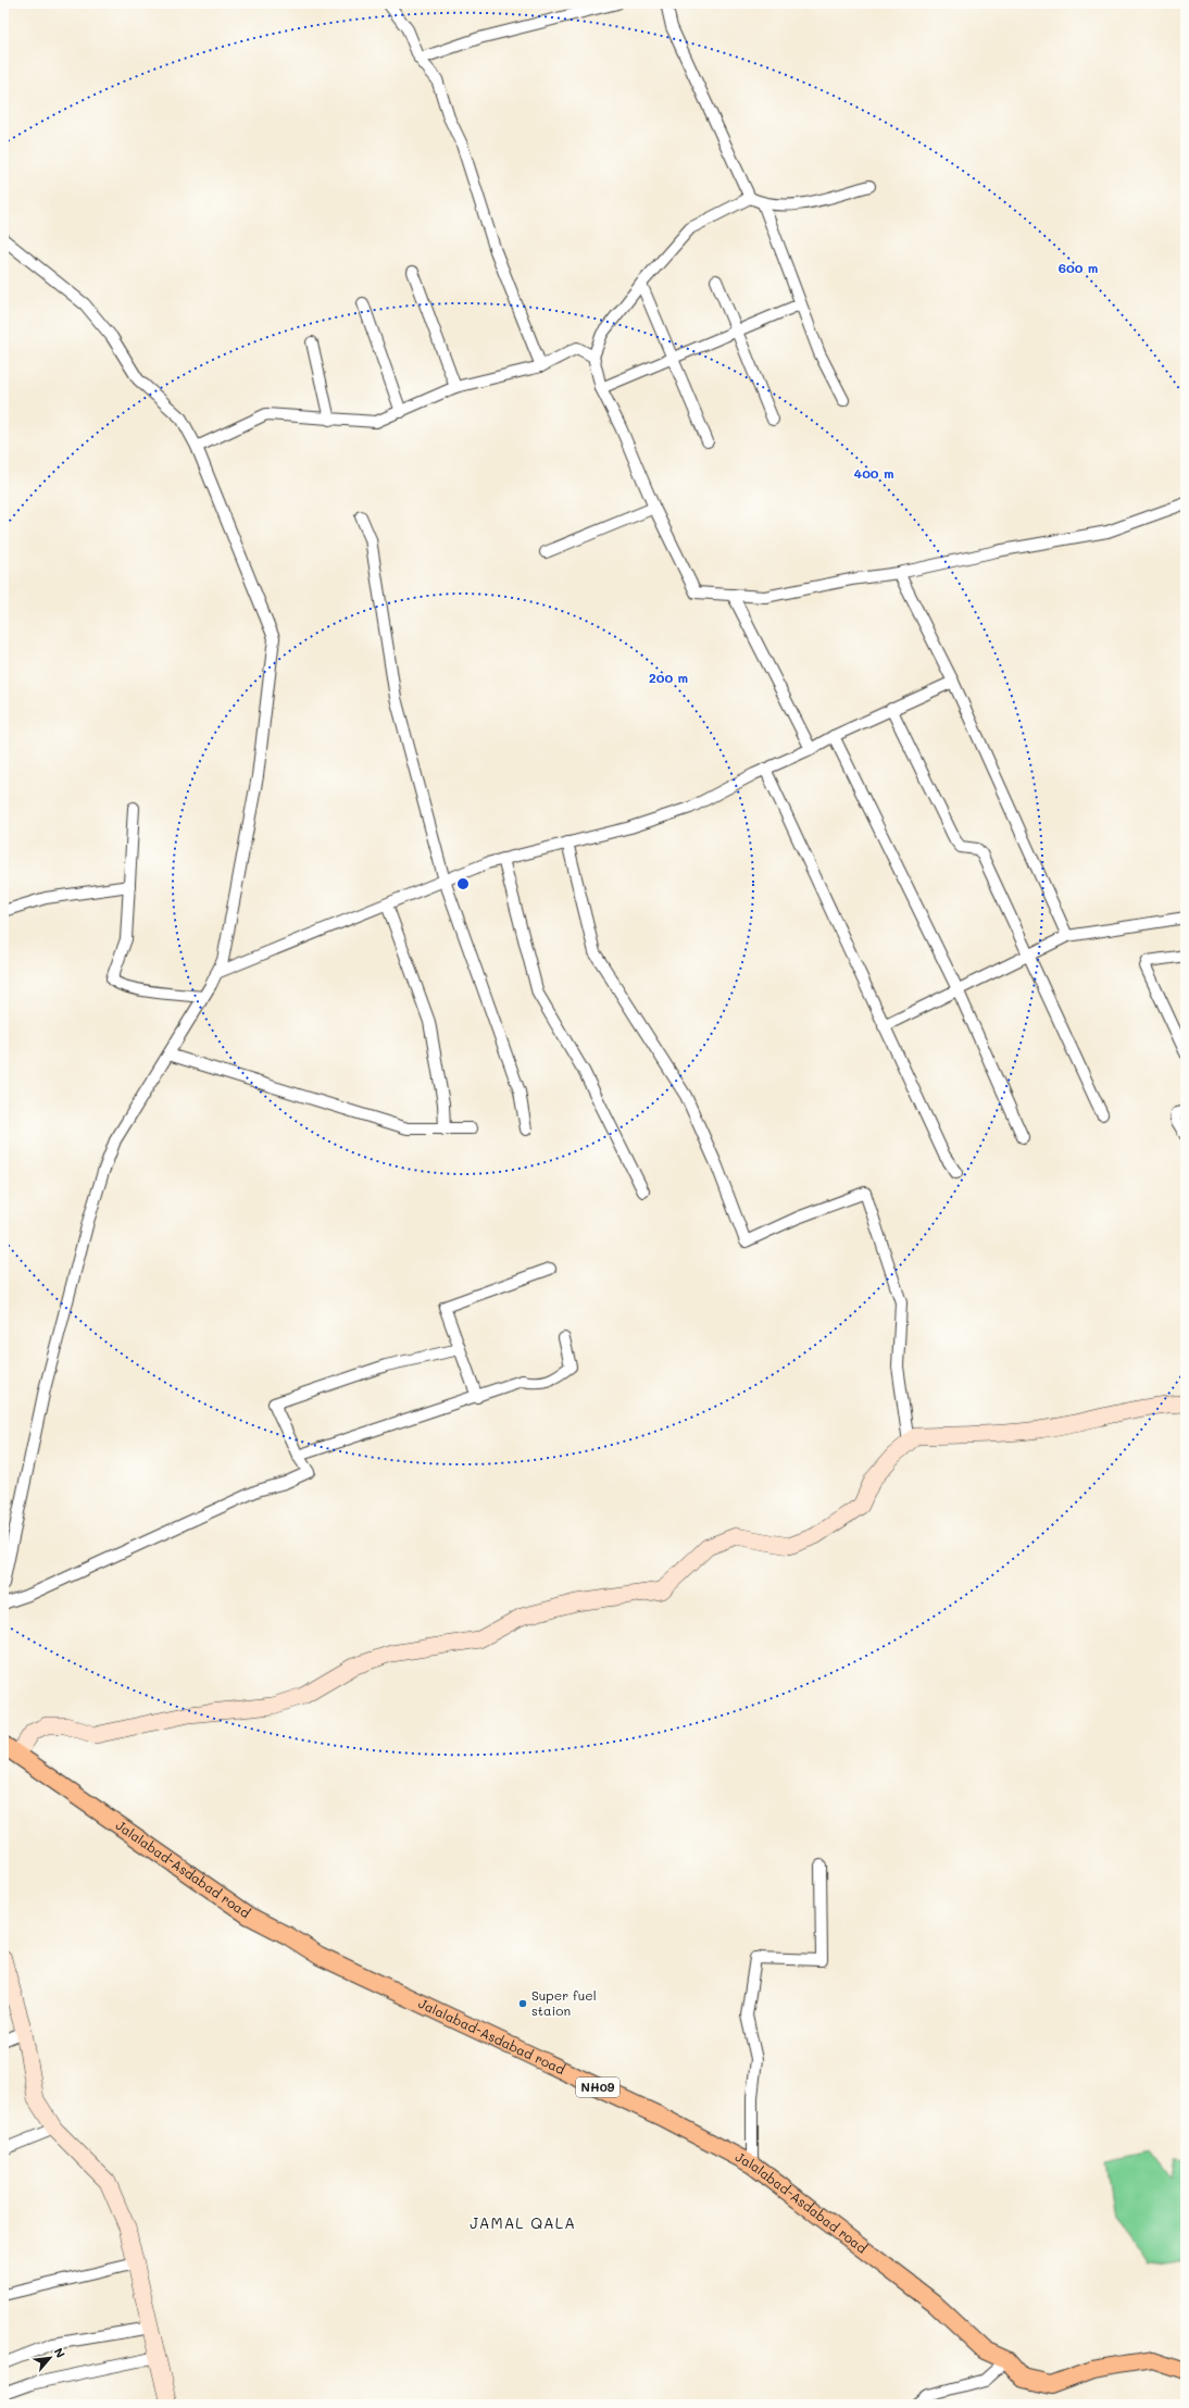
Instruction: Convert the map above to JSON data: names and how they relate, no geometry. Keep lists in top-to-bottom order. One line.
{"streets":{"main road":["Jalalabad-Asdabad road","NH09"]},"districts":["JAMAL QALA"],"places":["Super fuel staion"],"north":"top right","rings":["600 m","400 m","200 m"]}
